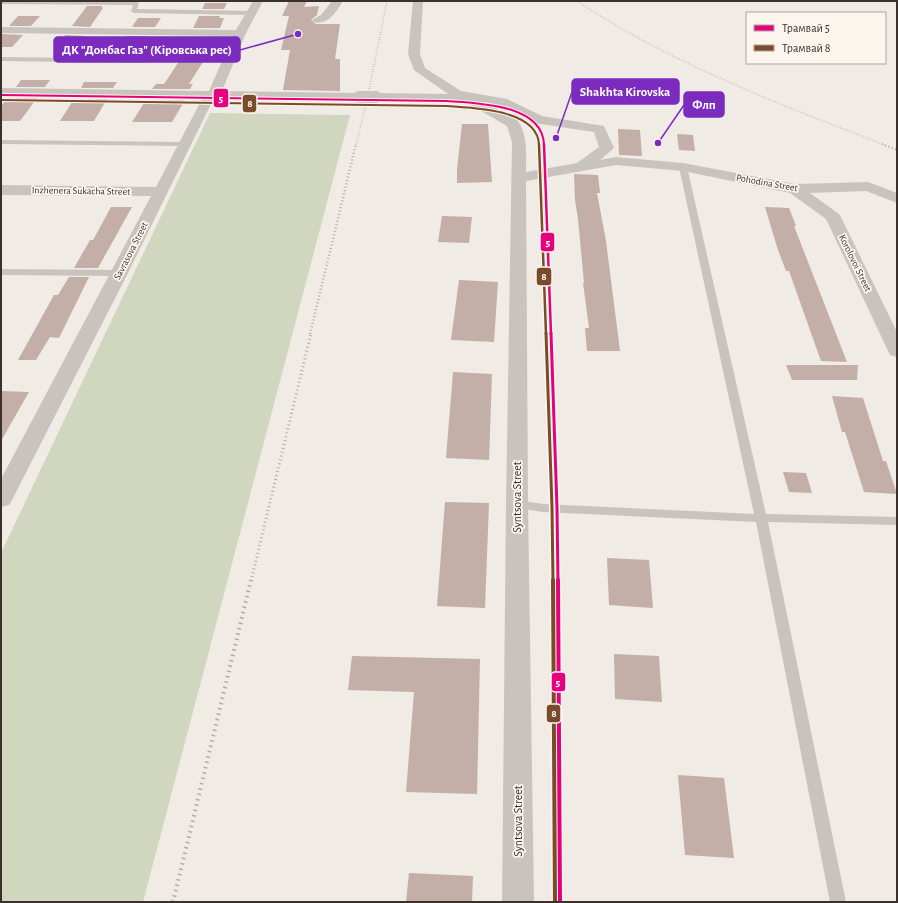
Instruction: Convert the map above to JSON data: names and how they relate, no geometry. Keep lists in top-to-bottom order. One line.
{"streets":{"street":["Pohodina Street","Inzhenera Sukacha Street","Savrasova Street","Korolovoi Street","Syntsova Street"]},"crossings":[["Pohodina Street","Korolovoi Street"],["Pohodina Street","Syntsova Street"],["Inzhenera Sukacha Street","Savrasova Street"],["Savrasova Street","Syntsova Street"]],"places":["ДК \"Донбас Газ\" (Кіровська рес)","Shakhta Kirovska","Флп"],"lines":["tram line 5","tram line 8"],"legend":["Трамвай 5","Трамвай 8"]}
